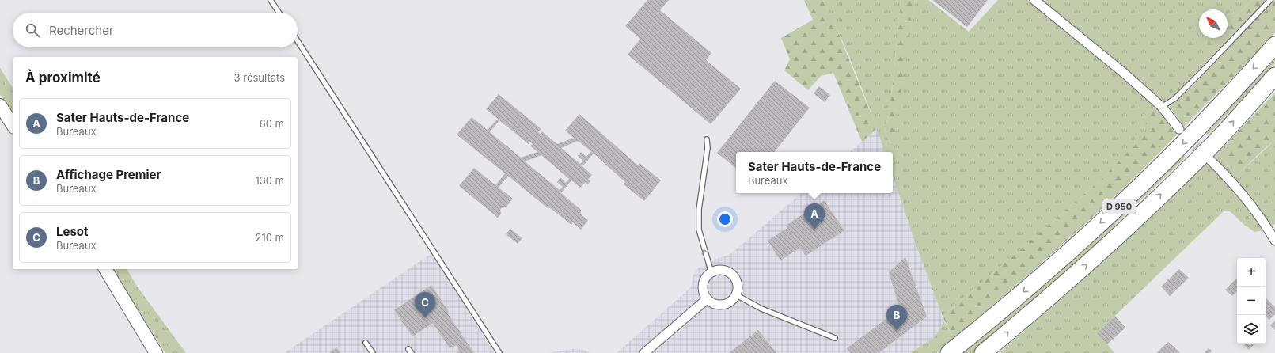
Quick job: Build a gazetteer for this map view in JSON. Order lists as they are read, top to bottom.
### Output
{
  "streets": {
    "highway": ["D 950"]
  },
  "north": "top left",
  "page": {
    "search": "Rechercher",
    "heading": ["À proximité", "3 résultats"],
    "list": [
      {
        "mark": "A",
        "name": "Sater Hauts-de-France",
        "note": "Bureaux",
        "value": "60 m"
      },
      {
        "mark": "B",
        "name": "Affichage Premier",
        "note": "Bureaux",
        "value": "130 m"
      },
      {
        "mark": "C",
        "name": "Lesot",
        "note": "Bureaux",
        "value": "210 m"
      }
    ],
    "popup": ["Sater Hauts-de-France", "Bureaux"],
    "pins": ["A", "C", "B"],
    "map_buttons": ["+", "−"]
  }
}
